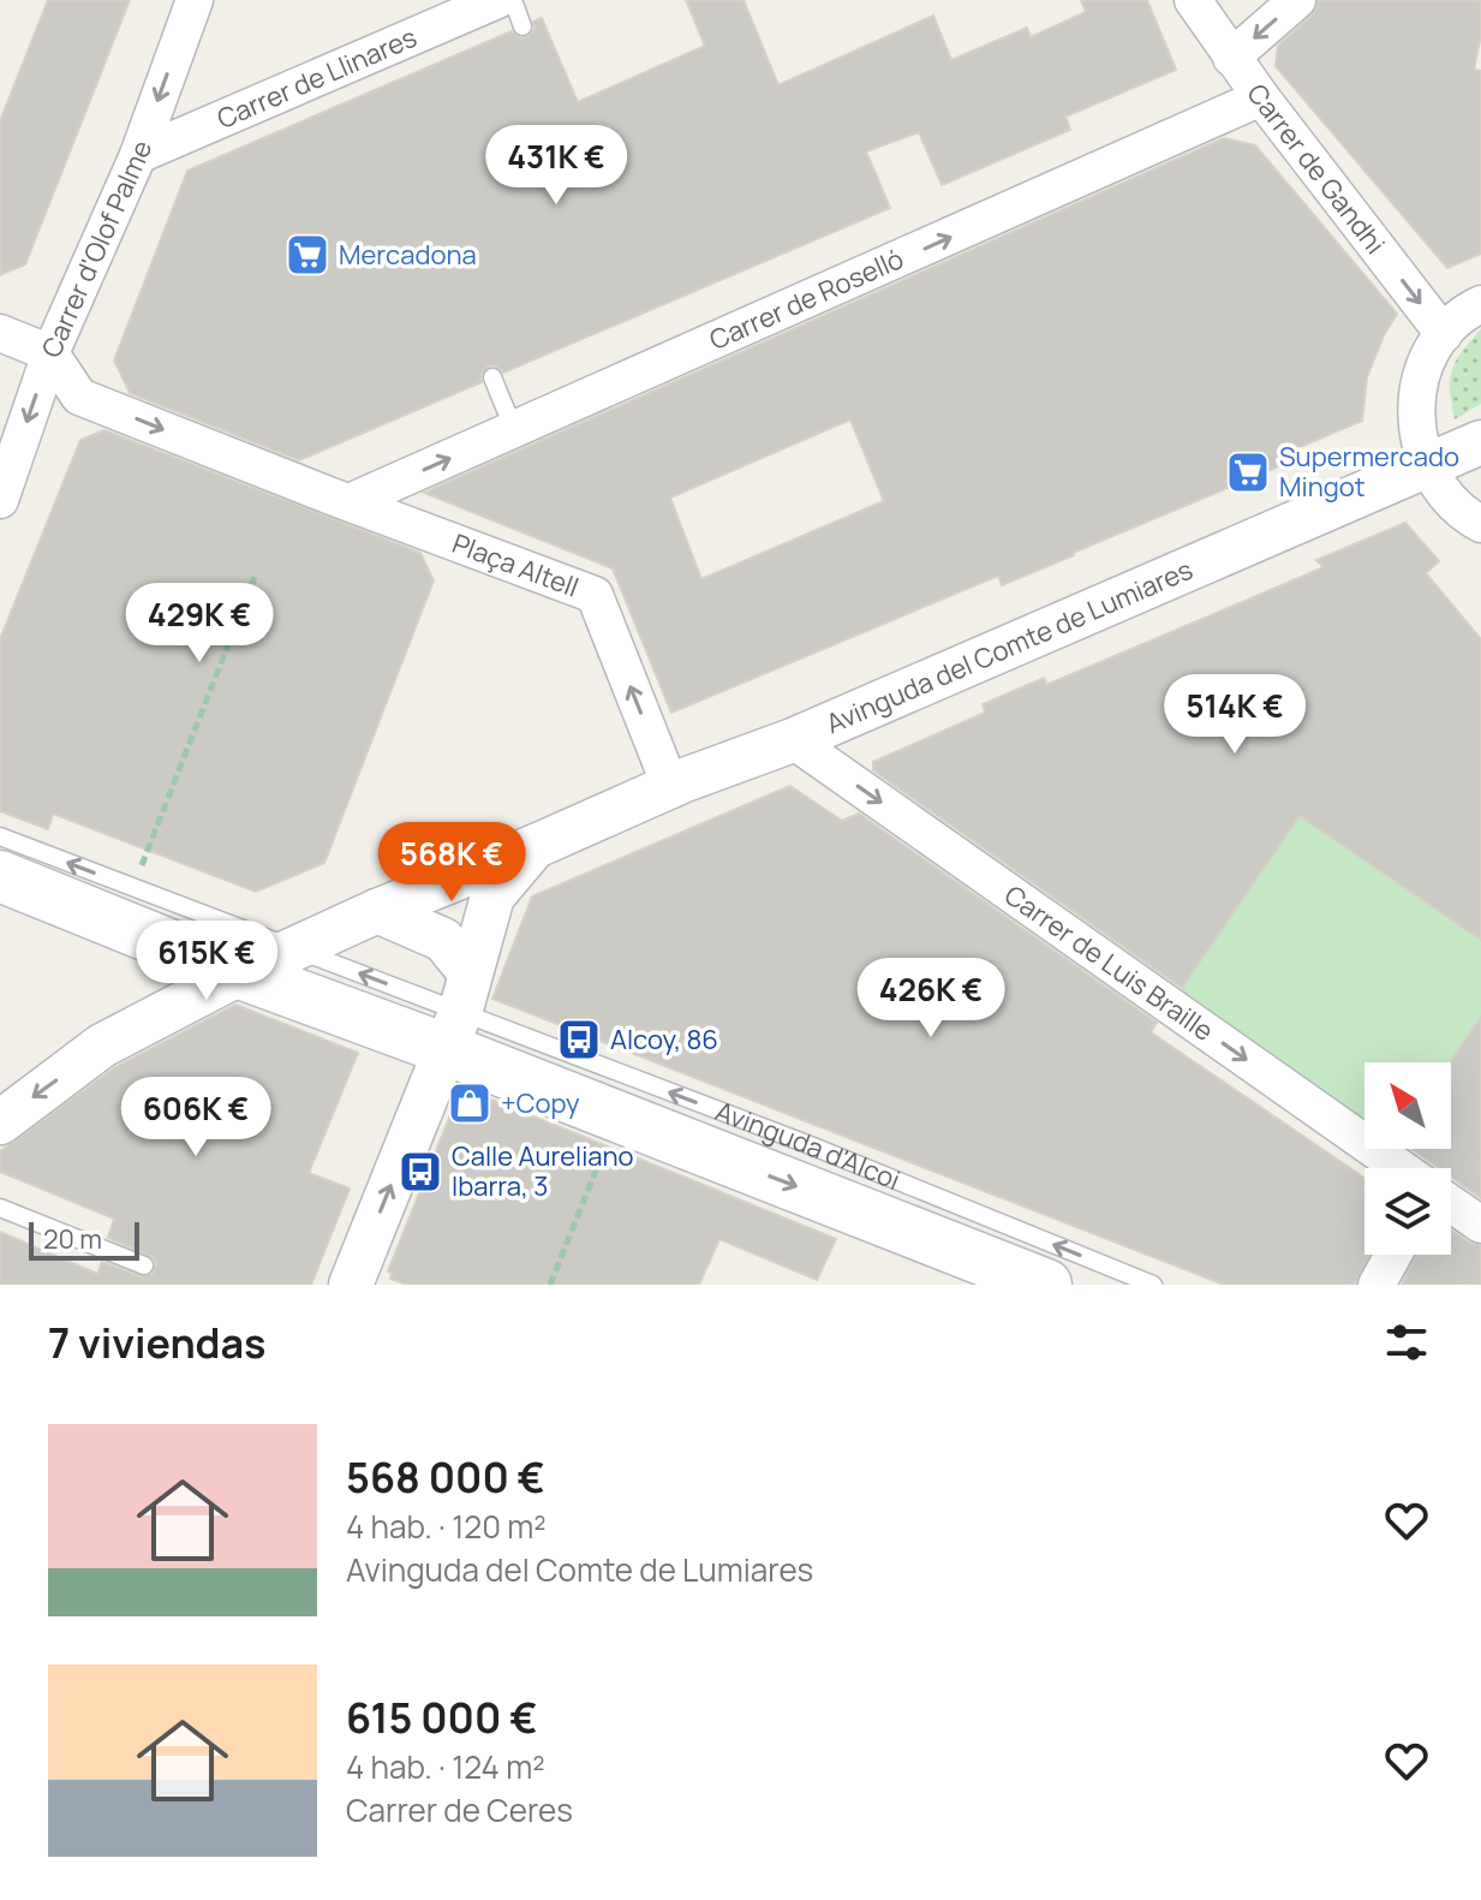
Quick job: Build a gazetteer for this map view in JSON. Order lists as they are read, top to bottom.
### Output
{
  "streets": {
    "main road": ["Avinguda d'Alcoi"],
    "street": [
      "Carrer de Llinares",
      "Carrer de Gandhi",
      "Carrer d'Olof Palme",
      "Carrer de Roselló",
      "Plaça Altell",
      "Avinguda del Comte de Lumiares",
      "Carrer de Luis Braille"
    ]
  },
  "crossings": [
    ["Carrer de Llinares", "Carrer d'Olof Palme"],
    ["Carrer de Gandhi", "Carrer de Roselló"],
    ["Carrer d'Olof Palme", "Plaça Altell"],
    ["Carrer de Roselló", "Plaça Altell"],
    ["Plaça Altell", "Avinguda del Comte de Lumiares"],
    ["Avinguda del Comte de Lumiares", "Carrer de Luis Braille"],
    ["Avinguda del Comte de Lumiares", "Avinguda d'Alcoi"]
  ],
  "one_way": [
    "Carrer de Gandhi",
    "Carrer d'Olof Palme",
    "Carrer de Roselló",
    "Carrer de Luis Braille"
  ],
  "places": {
    "supermarket": ["Mercadona", "Supermercado Mingot"],
    "bus stop": ["Alcoy, 86", "Calle Aureliano Ibarra, 3"],
    "shop": ["+Copy"]
  },
  "scale_bar": "20 m",
  "north": "top left",
  "page": {
    "price": [
      "431K €",
      "429K €",
      "514K €",
      "568K €",
      "615K €",
      "426K €",
      "606K €"
    ],
    "scale": "20 m",
    "heading": "7 viviendas",
    "list": [
      {
        "name": "568 000 €",
        "note": "4 hab. · 120 m² · Avinguda del Comte de Lumiares"
      },
      {
        "name": "615 000 €",
        "note": "4 hab. · 124 m² · Carrer de Ceres"
      }
    ]
  }
}
